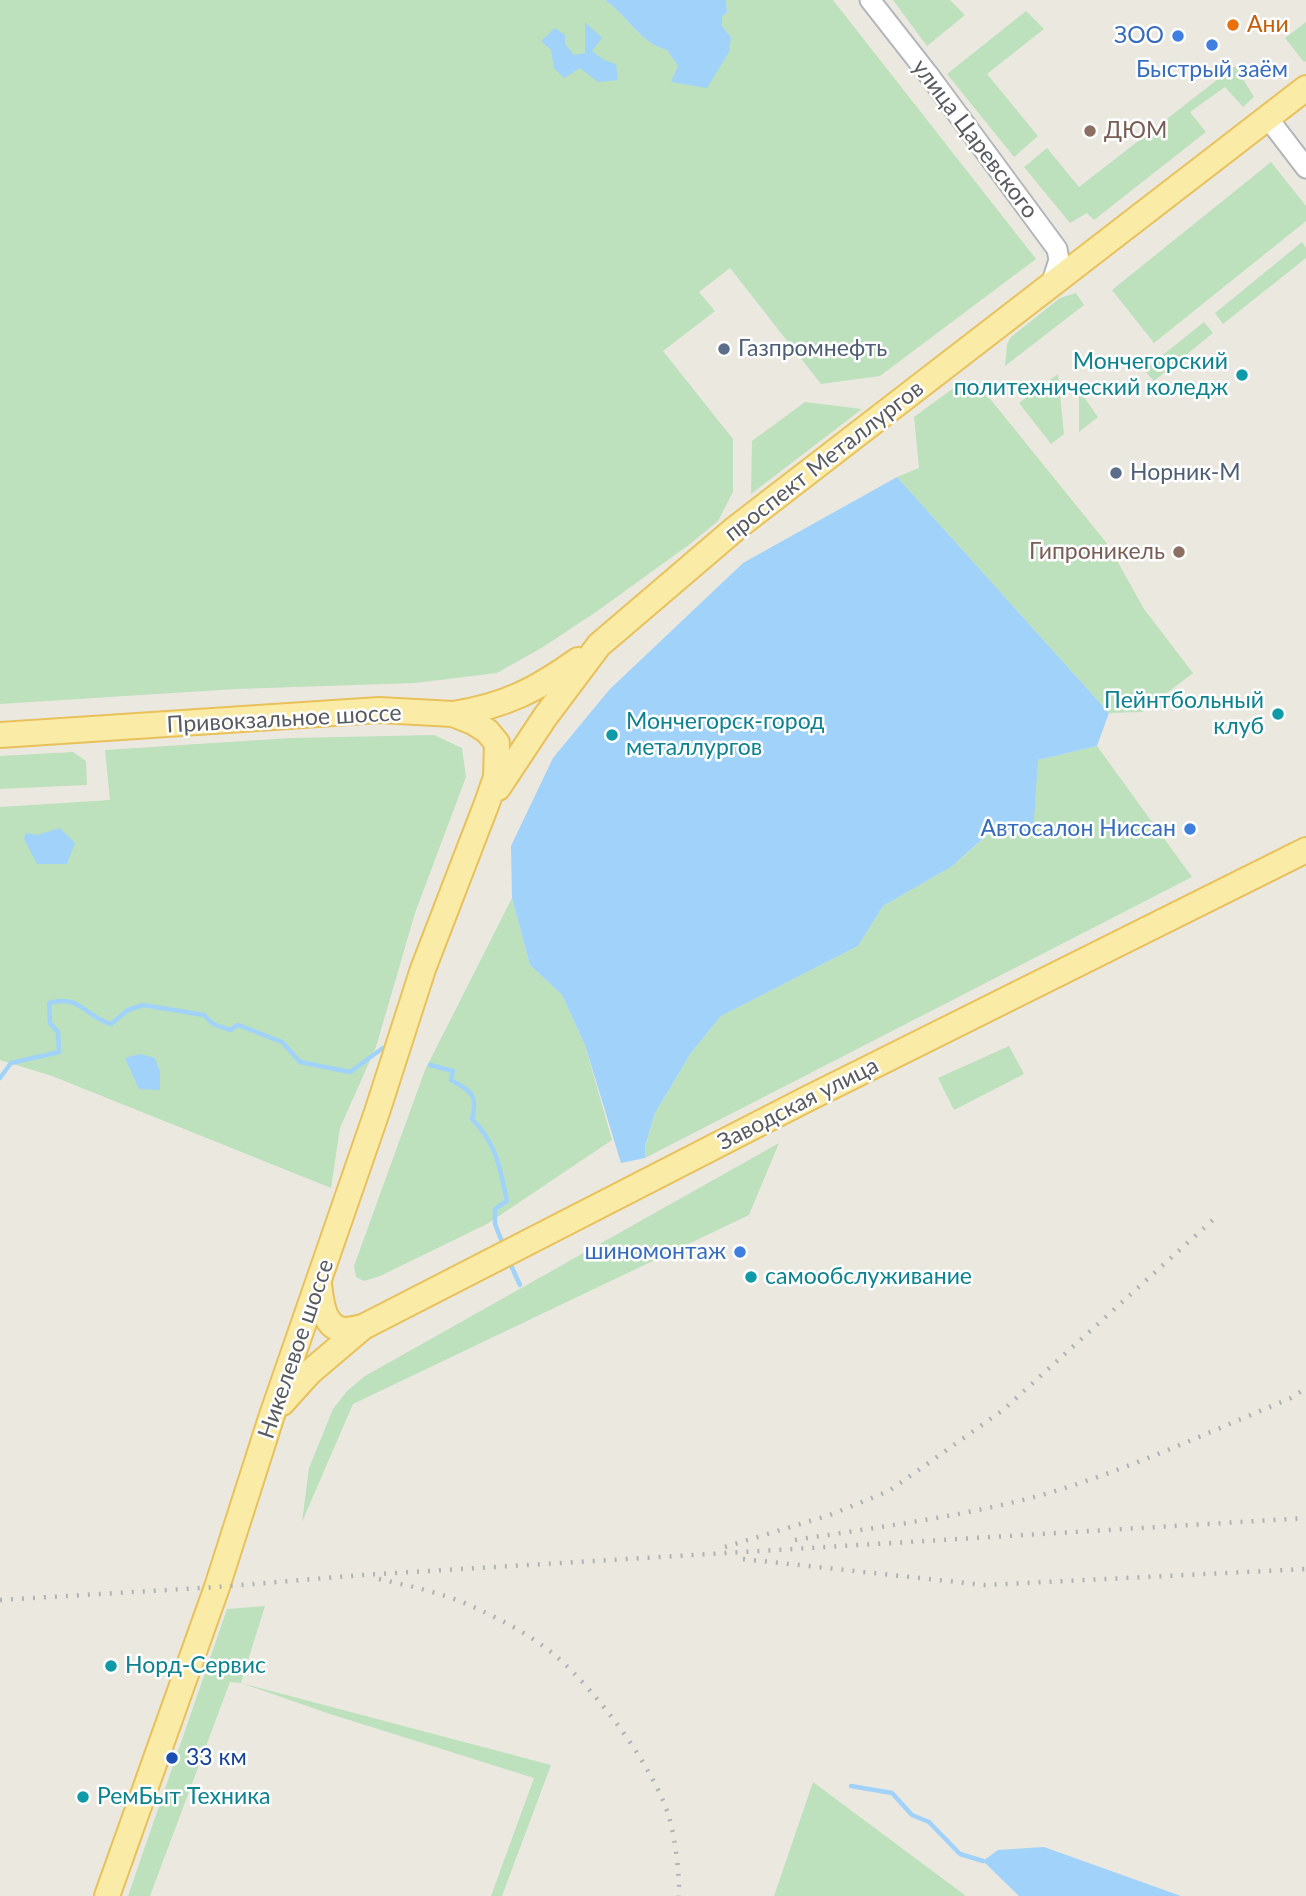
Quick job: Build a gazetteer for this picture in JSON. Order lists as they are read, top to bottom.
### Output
{
  "streets": {
    "main road": [
      "проспект Металлургов",
      "Привокзальное шоссе",
      "Заводская улица",
      "Никелевое шоссе"
    ],
    "street": ["улица Царевского"]
  },
  "crossings": [
    ["проспект Металлургов", "Привокзальное шоссе"],
    ["проспект Металлургов", "Никелевое шоссе"],
    ["Привокзальное шоссе", "Никелевое шоссе"],
    ["Заводская улица", "Никелевое шоссе"]
  ],
  "places": [
    "Ани",
    "ЗОО",
    "Быстрый заём",
    "ДЮМ",
    "Газпромнефть",
    "Мончегорский политехнический коледж",
    "Норник-М",
    "Гипроникель",
    "Пейнтбольный клуб",
    "Мончегорск-город металлургов",
    "Автосалон Ниссан",
    "шиномонтаж",
    "самообслуживание",
    "Норд-Сервис",
    "33 км",
    "РемБыт Техника"
  ]
}
